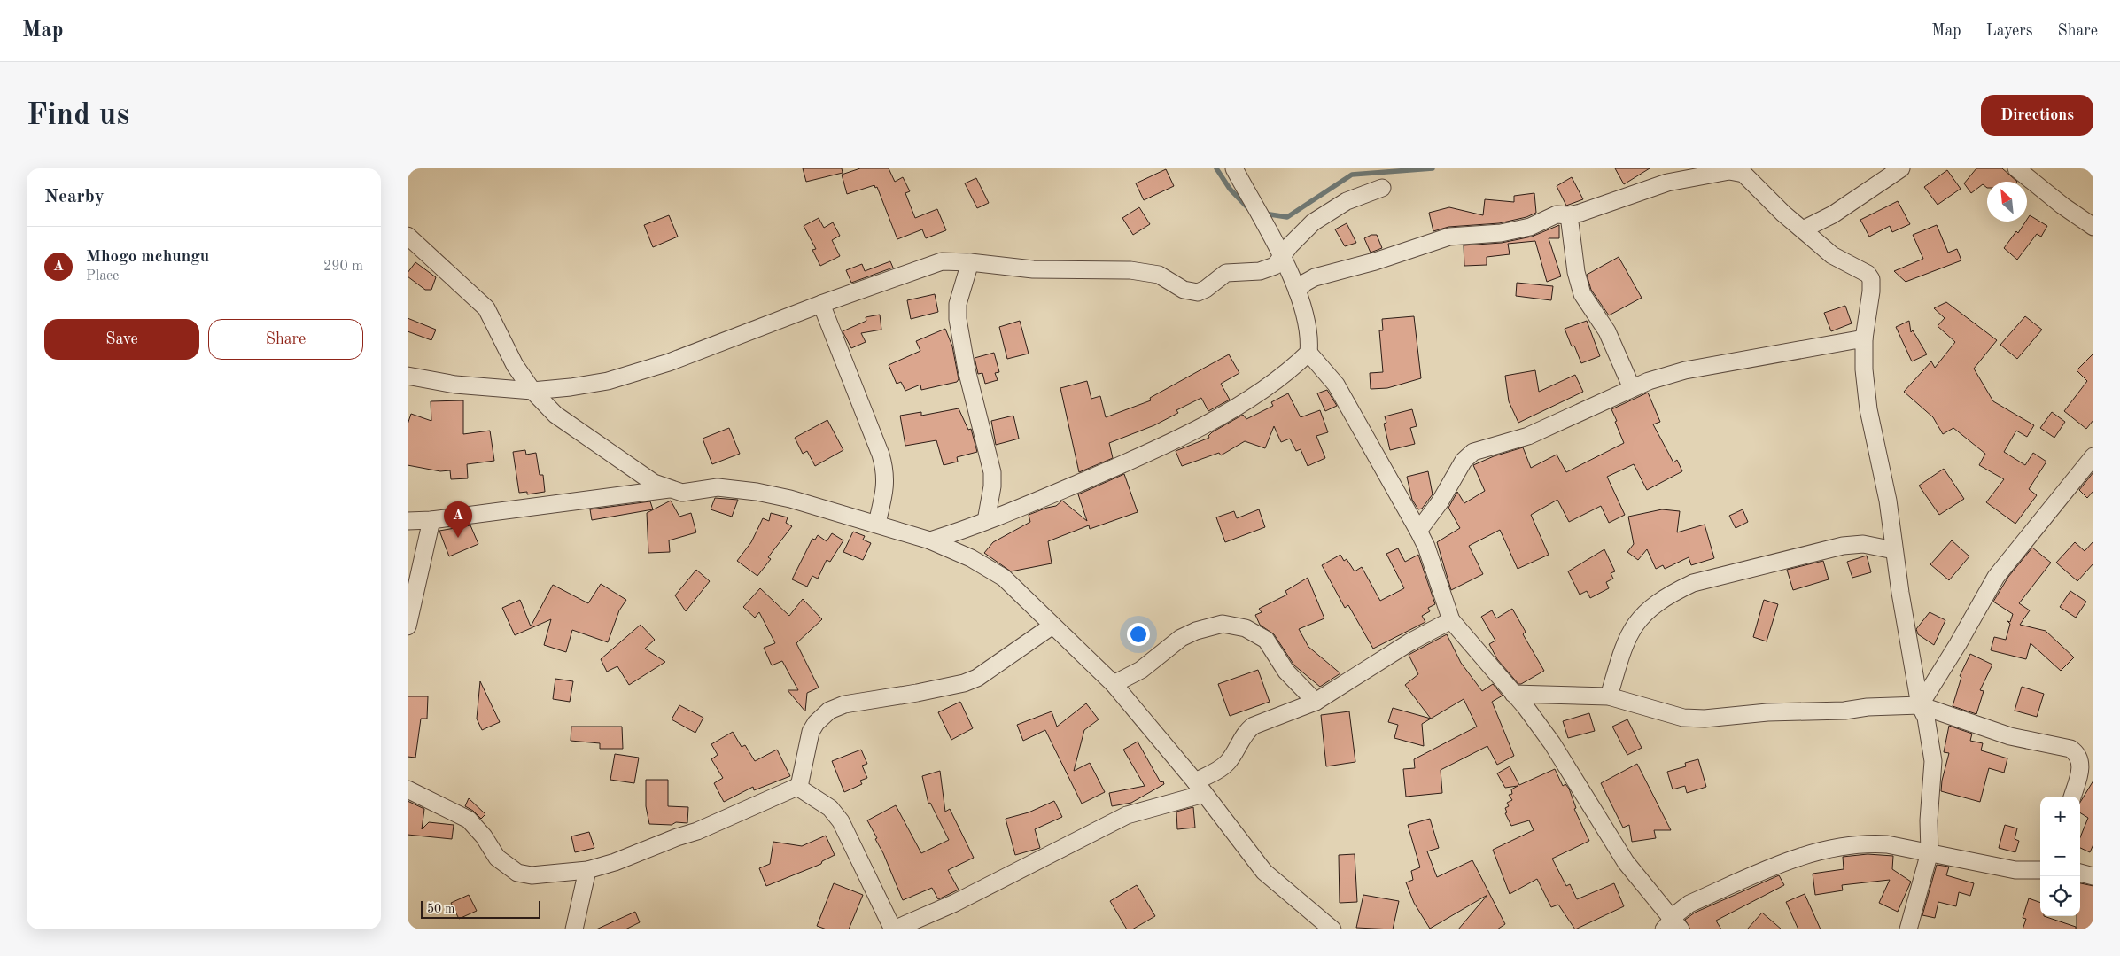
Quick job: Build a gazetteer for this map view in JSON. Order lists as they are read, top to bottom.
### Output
{
  "scale_bar": "50 m",
  "north": "top left",
  "page": {
    "header": "Map",
    "nav": ["Map", "Layers", "Share"],
    "buttons": [
      "Directions",
      ["Save", "Share"]
    ],
    "title": "Find us",
    "heading": "Nearby",
    "list": [
      {
        "mark": "A",
        "name": "Mhogo mchungu",
        "note": "Place",
        "value": "290 m"
      }
    ],
    "pins": "A",
    "map_buttons": ["+", "−"],
    "scale": "50 m"
  }
}
